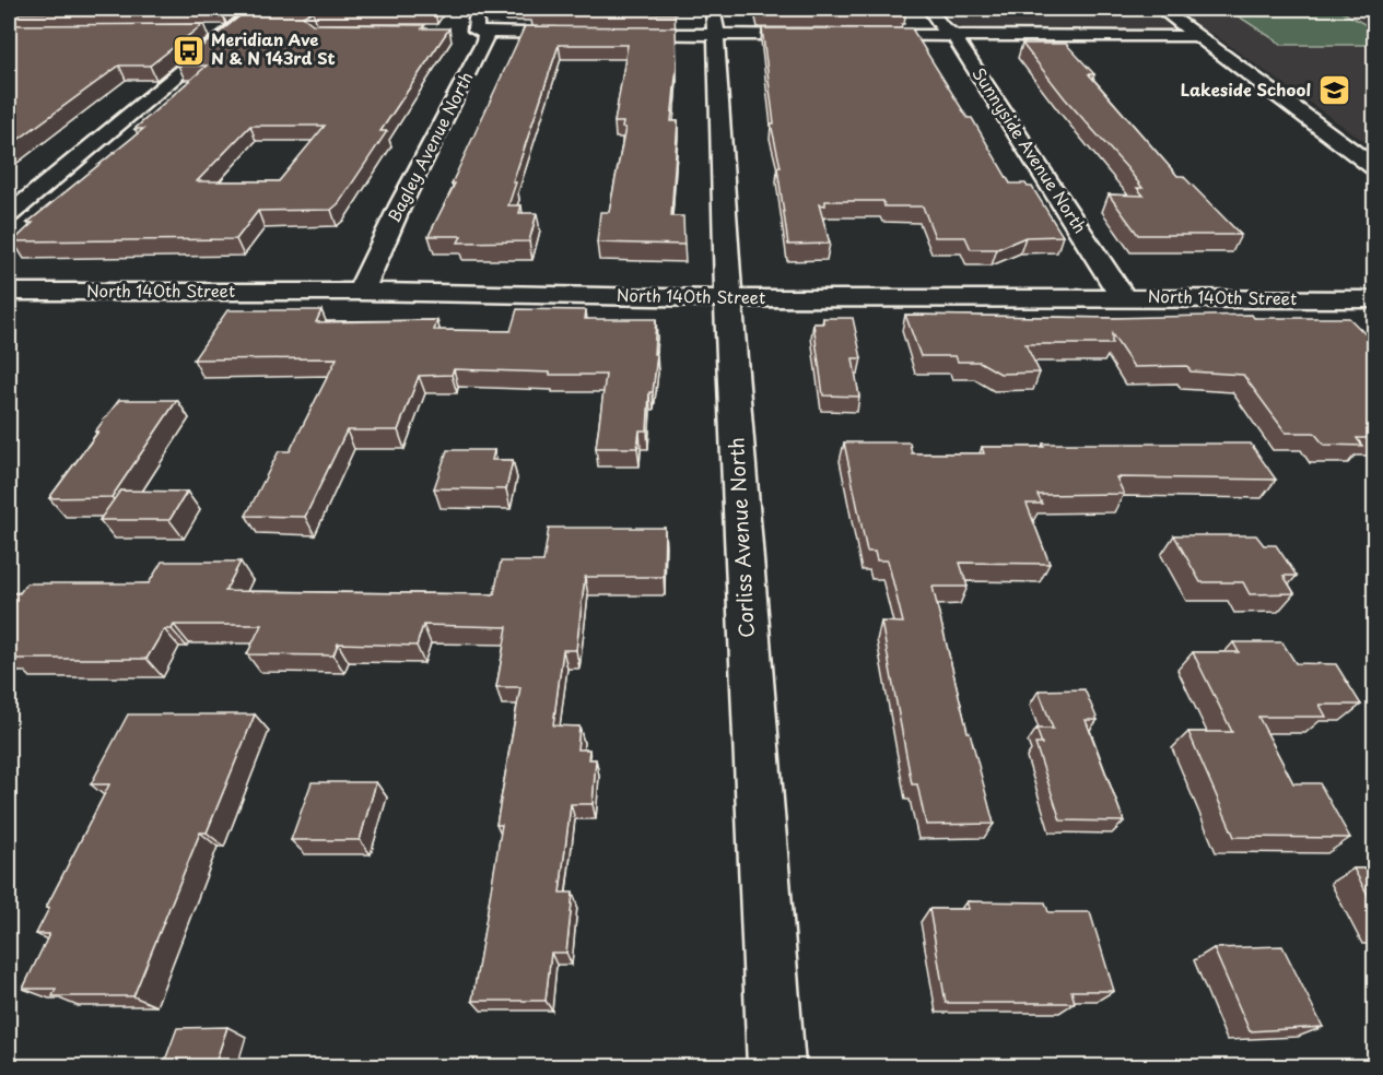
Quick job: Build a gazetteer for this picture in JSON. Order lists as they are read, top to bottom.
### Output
{
  "streets": {
    "street": [
      "Bagley Avenue North",
      "Sunnyside Avenue North",
      "North 140th Street",
      "Corliss Avenue North"
    ]
  },
  "crossings": [
    ["Bagley Avenue North", "North 140th Street"],
    ["Sunnyside Avenue North", "North 140th Street"],
    ["North 140th Street", "Corliss Avenue North"]
  ],
  "places": {
    "bus stop": ["Meridian Ave N & N 143rd St"],
    "school or university": ["Lakeside School"]
  }
}
